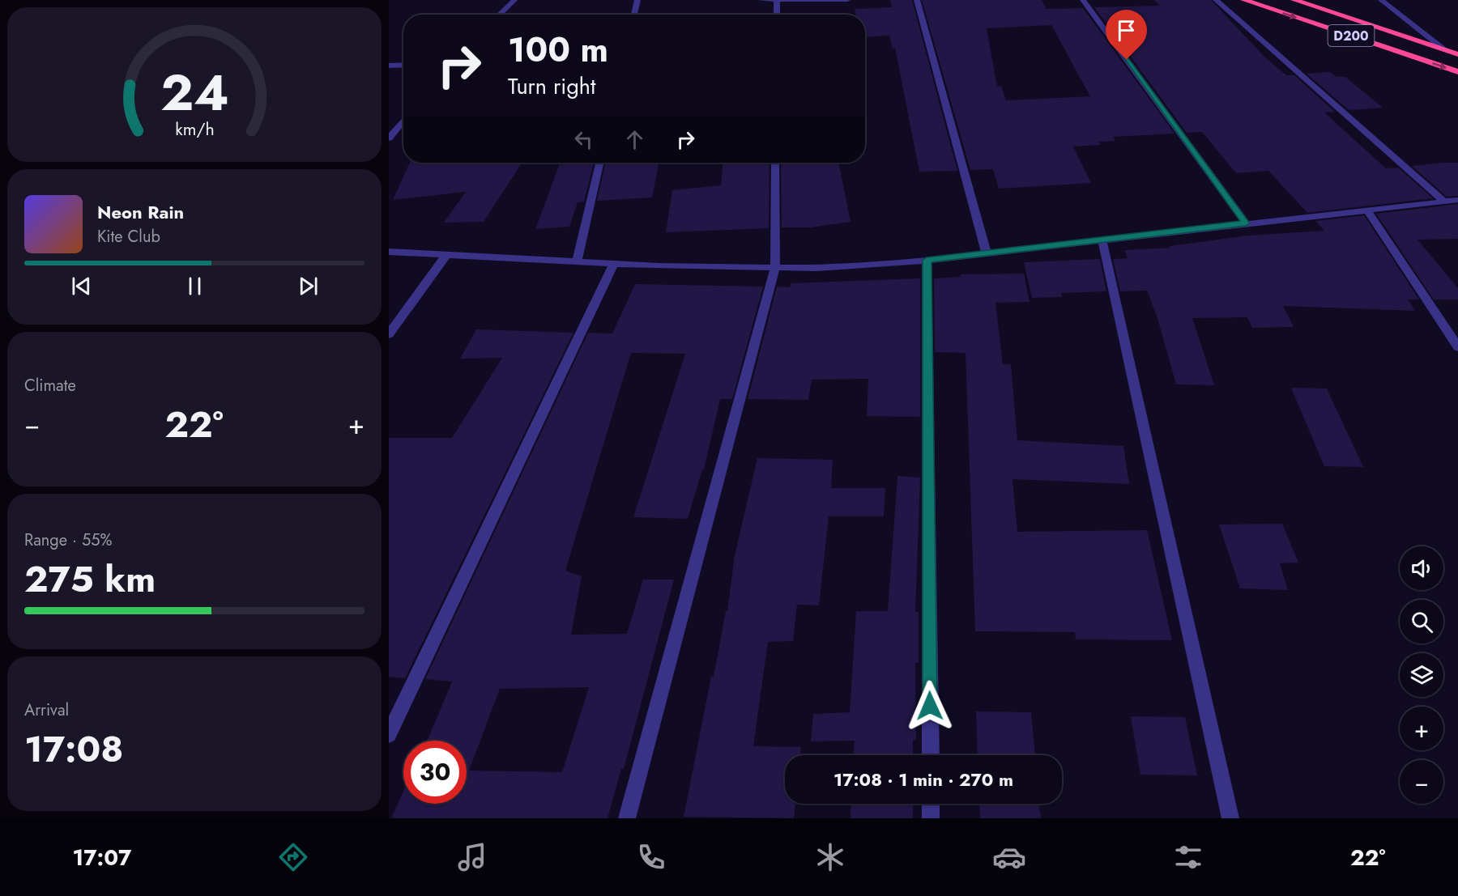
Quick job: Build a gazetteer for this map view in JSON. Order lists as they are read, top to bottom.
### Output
{
  "streets": {
    "highway": ["D200"]
  },
  "page": {
    "turn": ["100 m", "Turn right"],
    "song": ["Neon Rain", "Kite Club"],
    "tile": [
      "Climate",
      ["Range · 55%", "275 km"],
      ["Arrival", "17:08"]
    ],
    "heat": ["−", "22°", "+"],
    "map_buttons": ["+", "−"],
    "limit": "30",
    "trip": "17:08 · 1 min · 270 m",
    "tabs": ["17:07", "22°"],
    "gauge": ["24", "km/h"]
  }
}
